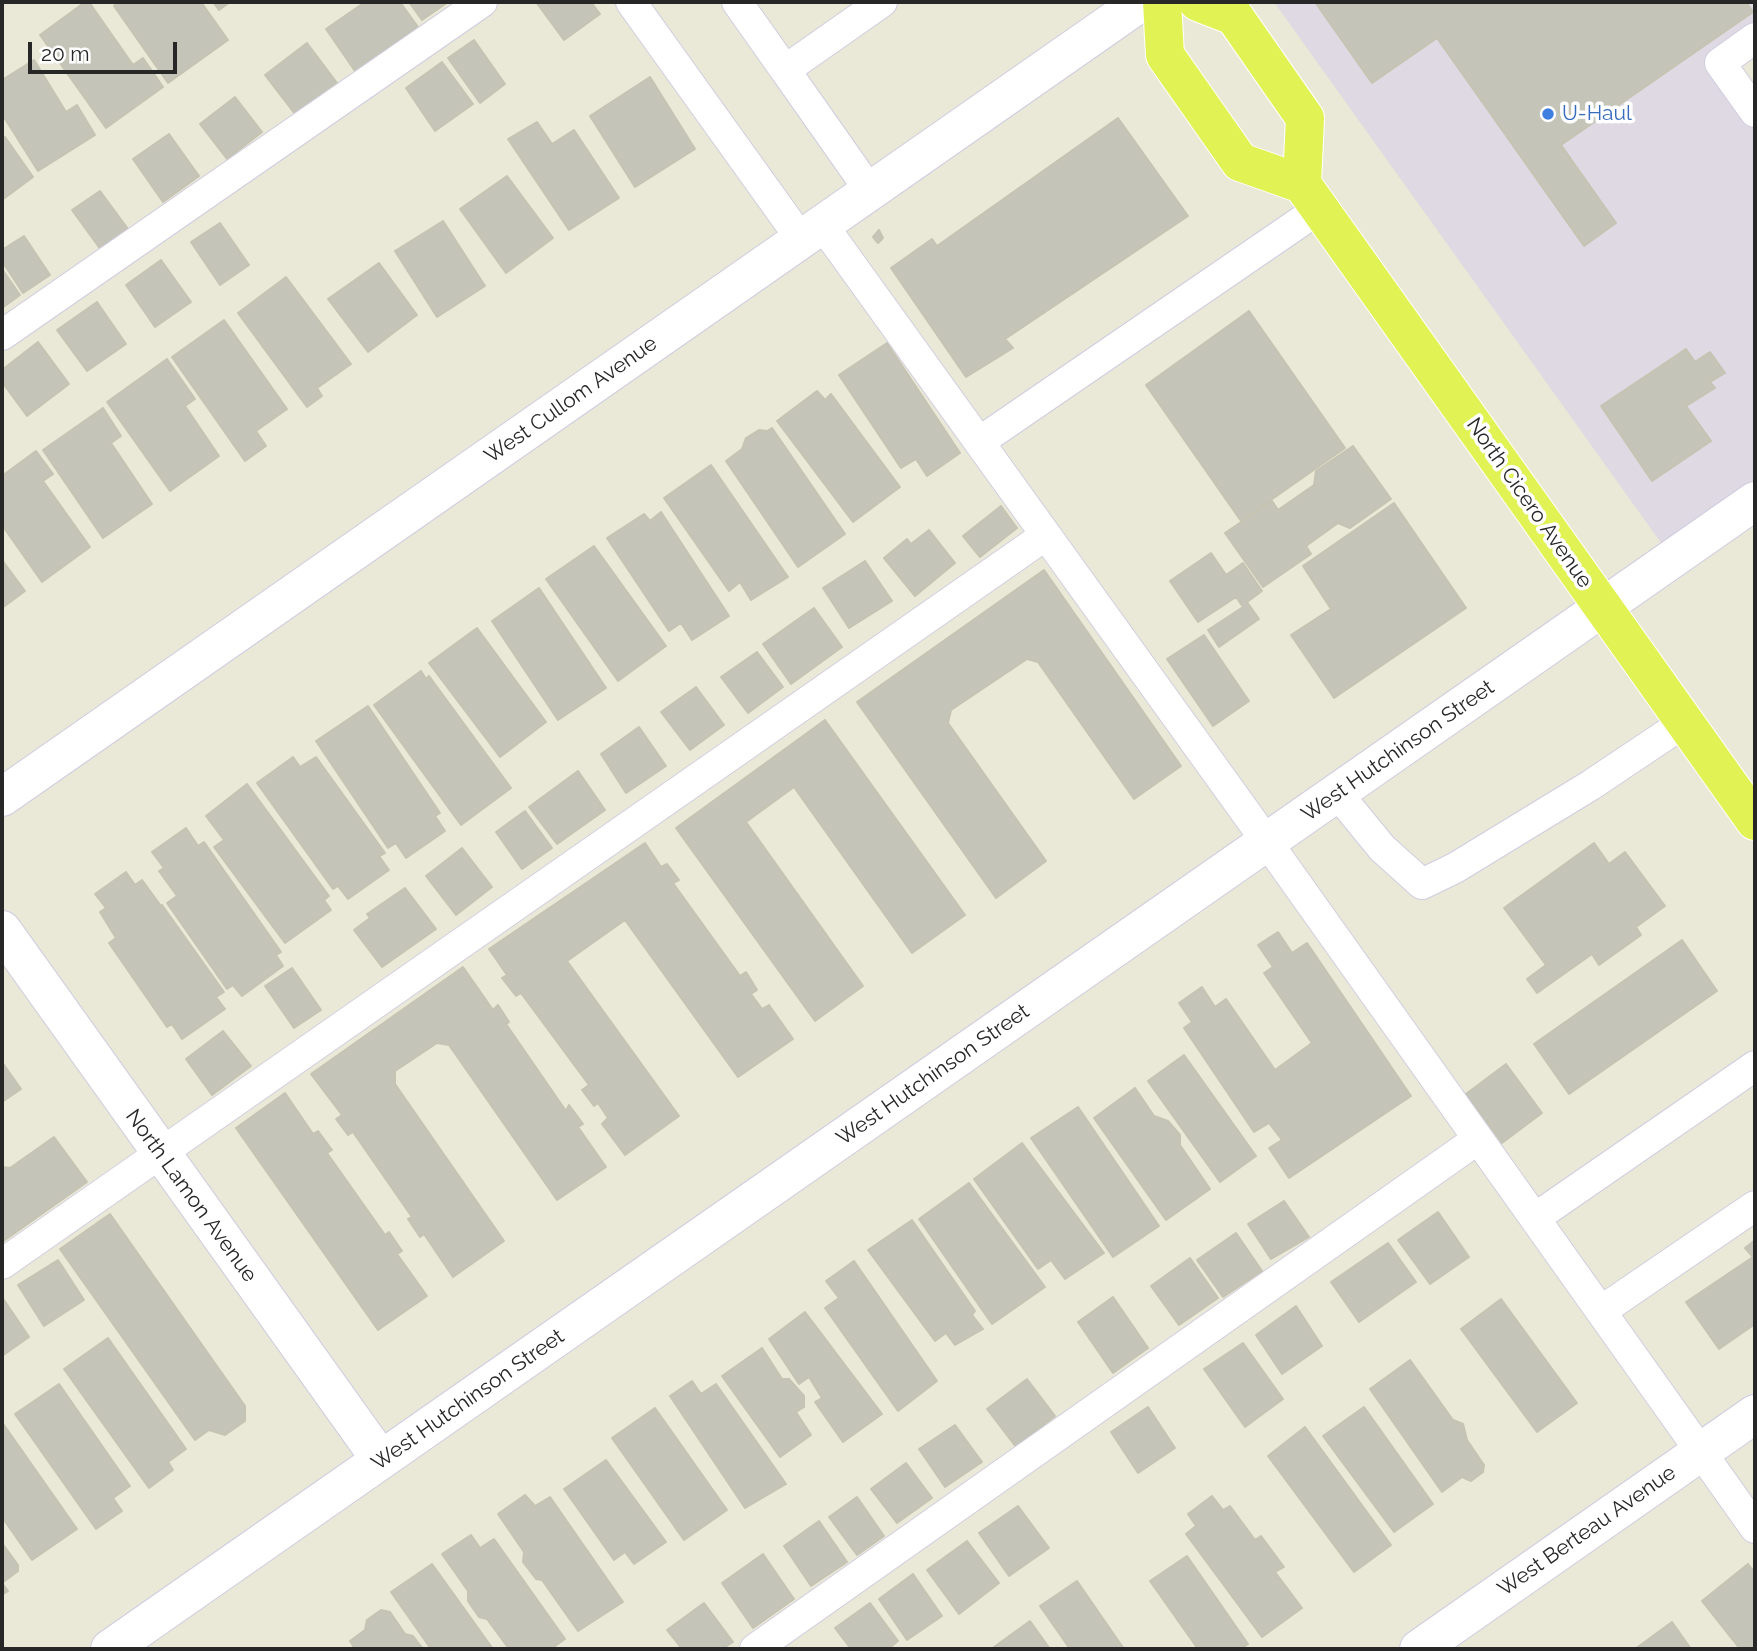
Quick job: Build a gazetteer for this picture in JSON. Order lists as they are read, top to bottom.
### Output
{
  "streets": {
    "main road": ["North Cicero Avenue"],
    "street": [
      "West Cullom Avenue",
      "West Hutchinson Street",
      "North Lamon Avenue",
      "West Berteau Avenue"
    ]
  },
  "crossings": [
    ["North Cicero Avenue", "West Hutchinson Street"],
    ["West Hutchinson Street", "North Lamon Avenue"]
  ],
  "places": ["U-Haul"],
  "scale_bar": "20 m"
}
